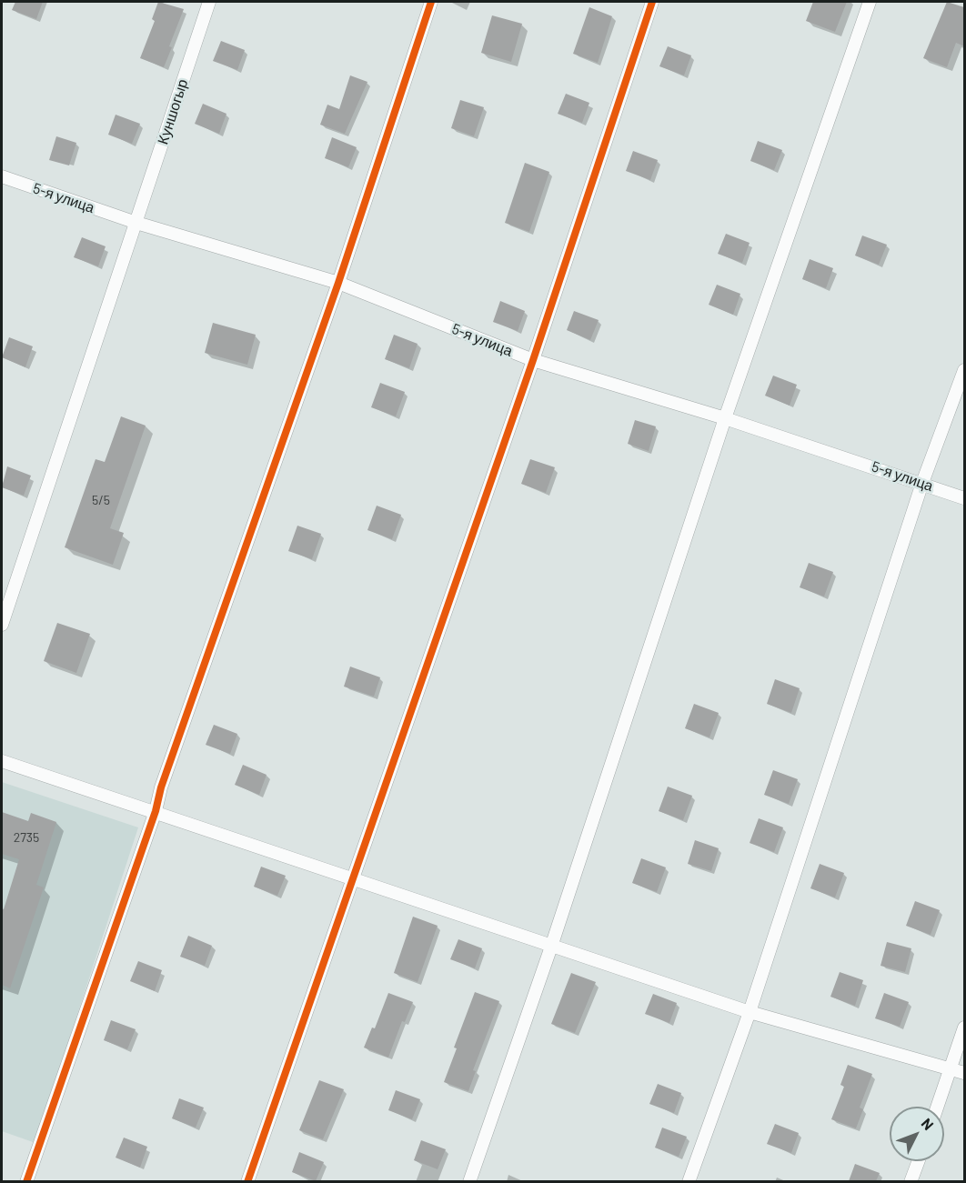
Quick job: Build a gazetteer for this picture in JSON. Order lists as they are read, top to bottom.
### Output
{
  "streets": {
    "street": ["Куншогыр", "5-я улица"]
  },
  "crossings": [
    ["Куншогыр", "5-я улица"]
  ],
  "house_numbers": ["5/5", "2735"],
  "north": "top right"
}
